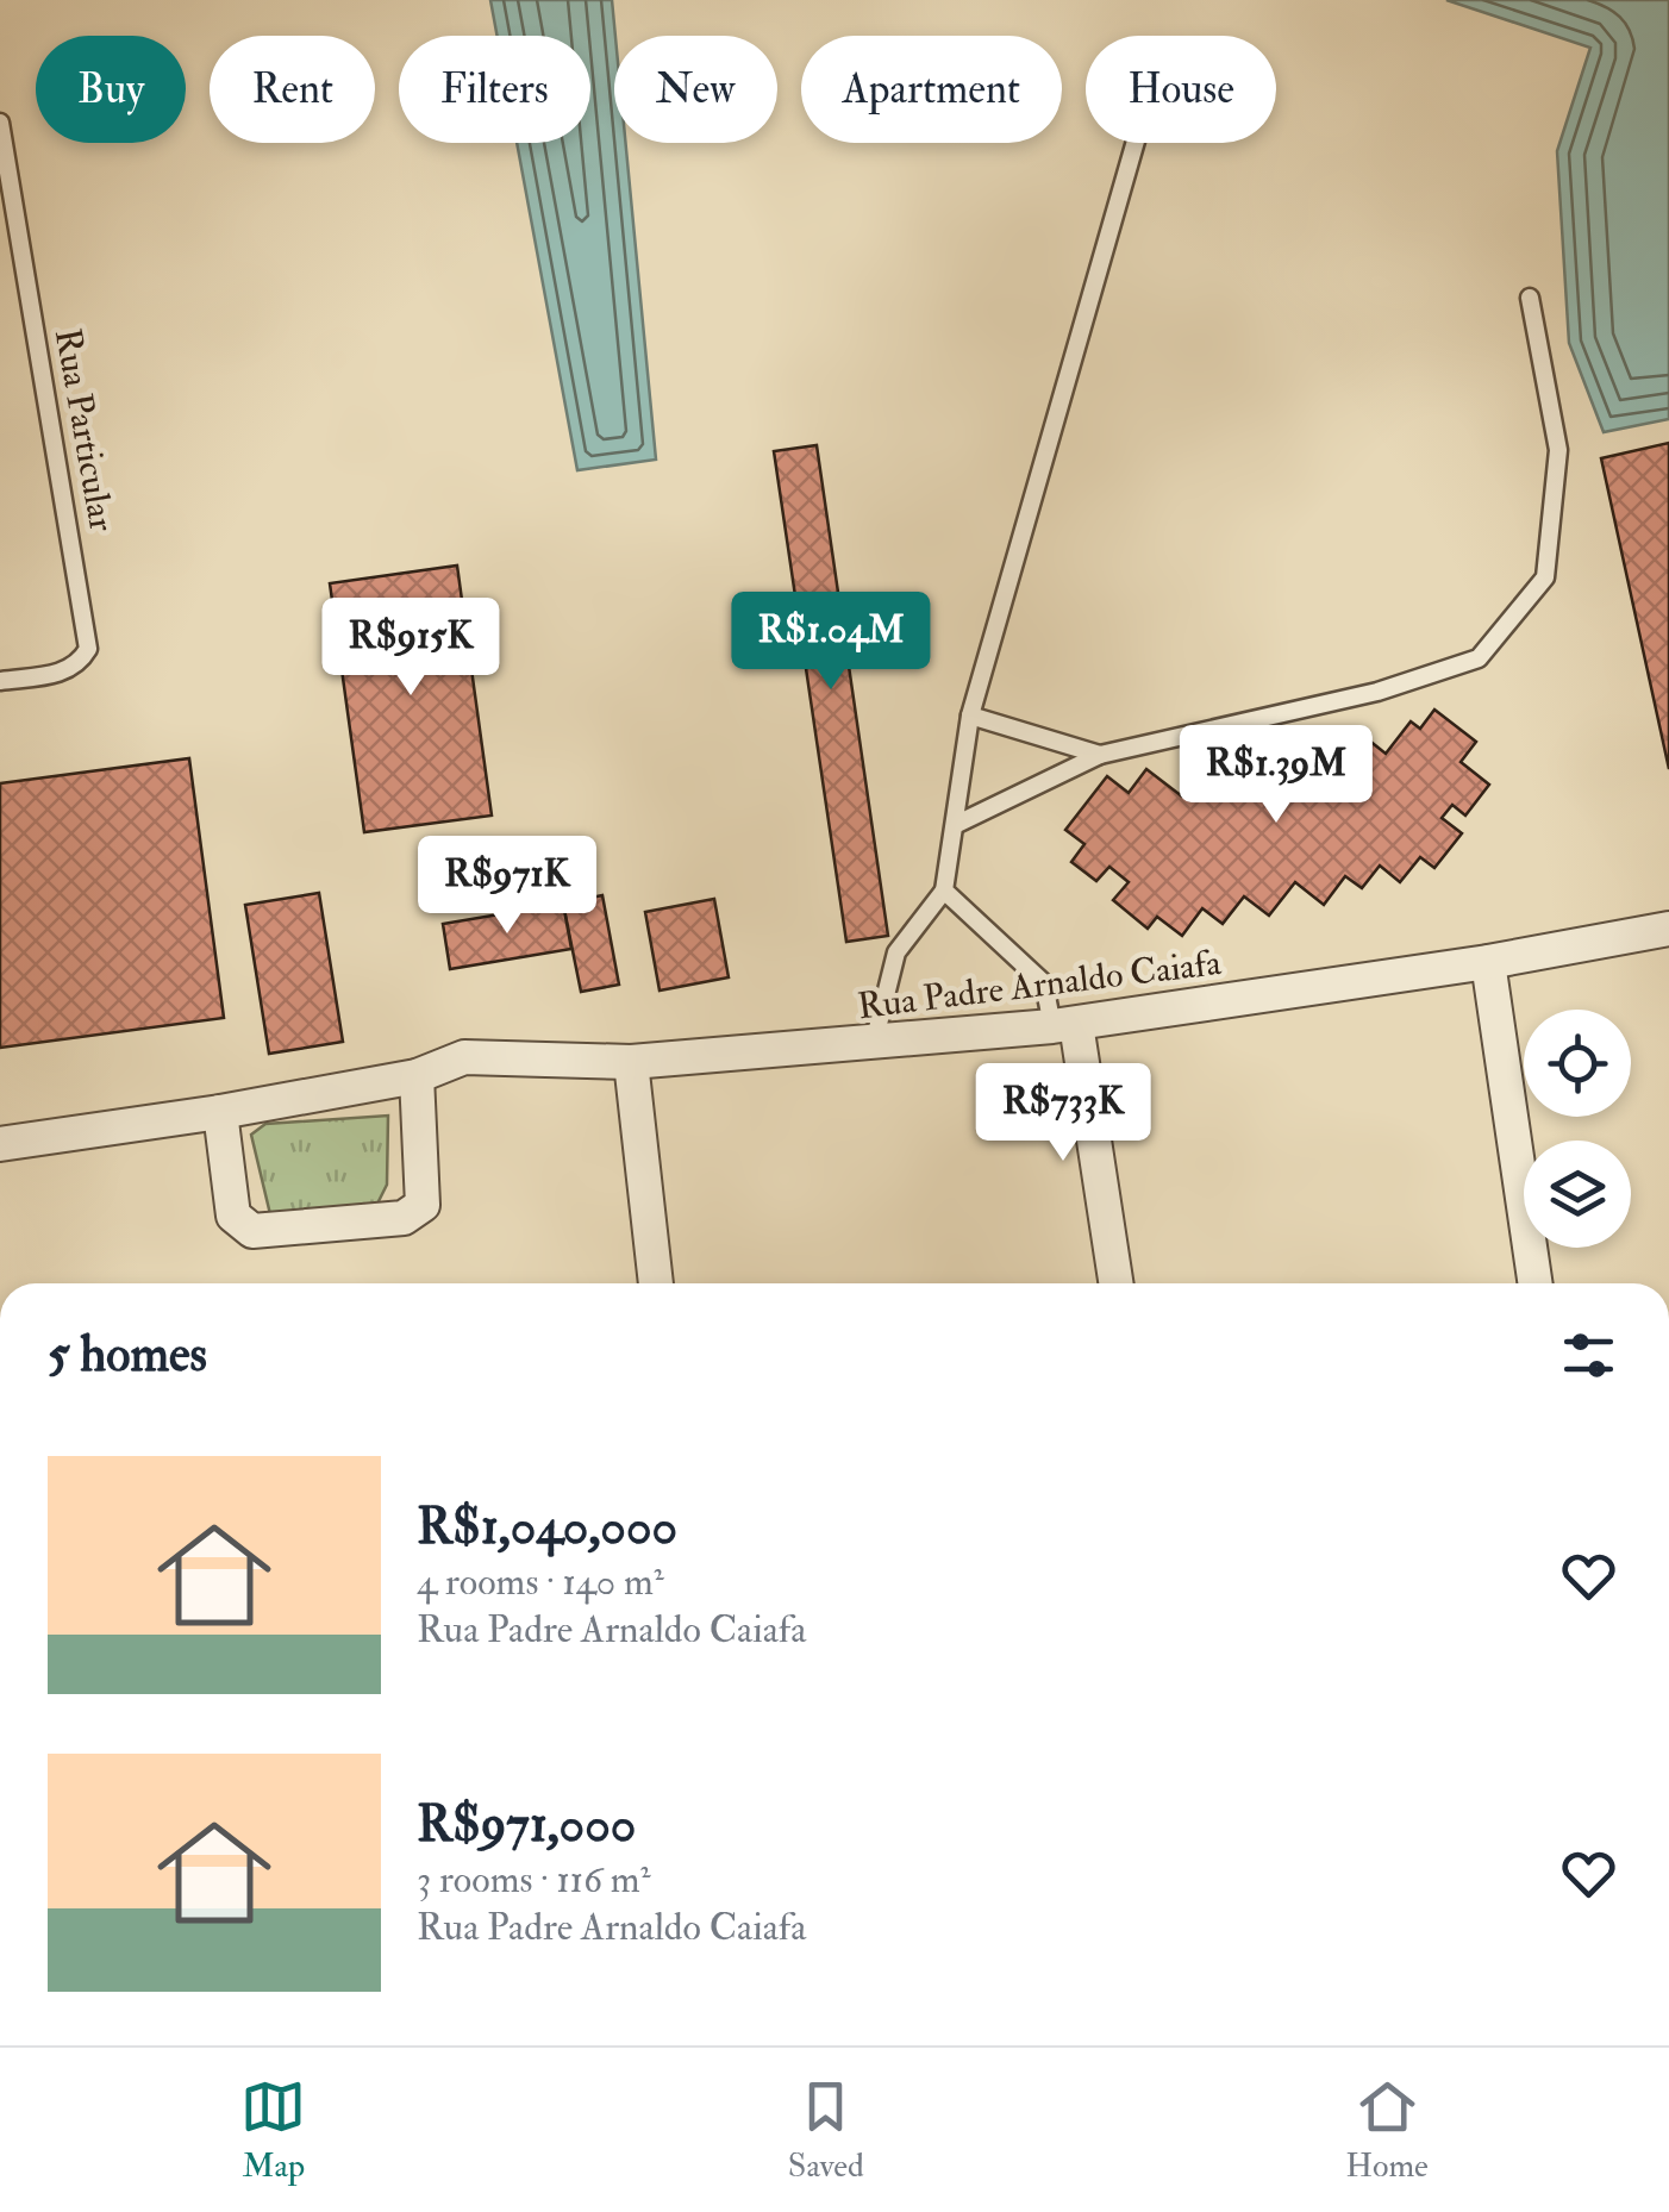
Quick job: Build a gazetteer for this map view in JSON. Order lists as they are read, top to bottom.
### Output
{
  "streets": {
    "street": ["Rua Padre Arnaldo Caiafa"],
    "lane": ["Rua Particular"]
  },
  "page": {
    "chip": [
      "Buy",
      "Rent",
      "Filters",
      "New",
      "Apartment",
      "House"
    ],
    "price": [
      "R$1.04M",
      "R$915K",
      "R$1.39M",
      "R$971K",
      "R$733K"
    ],
    "heading": "5 homes",
    "list": [
      {
        "name": "R$1,040,000",
        "note": "4 rooms · 140 m² · Rua Padre Arnaldo Caiafa"
      },
      {
        "name": "R$971,000",
        "note": "3 rooms · 116 m² · Rua Padre Arnaldo Caiafa"
      }
    ],
    "tabs": ["Map", "Saved", "Home"]
  }
}
